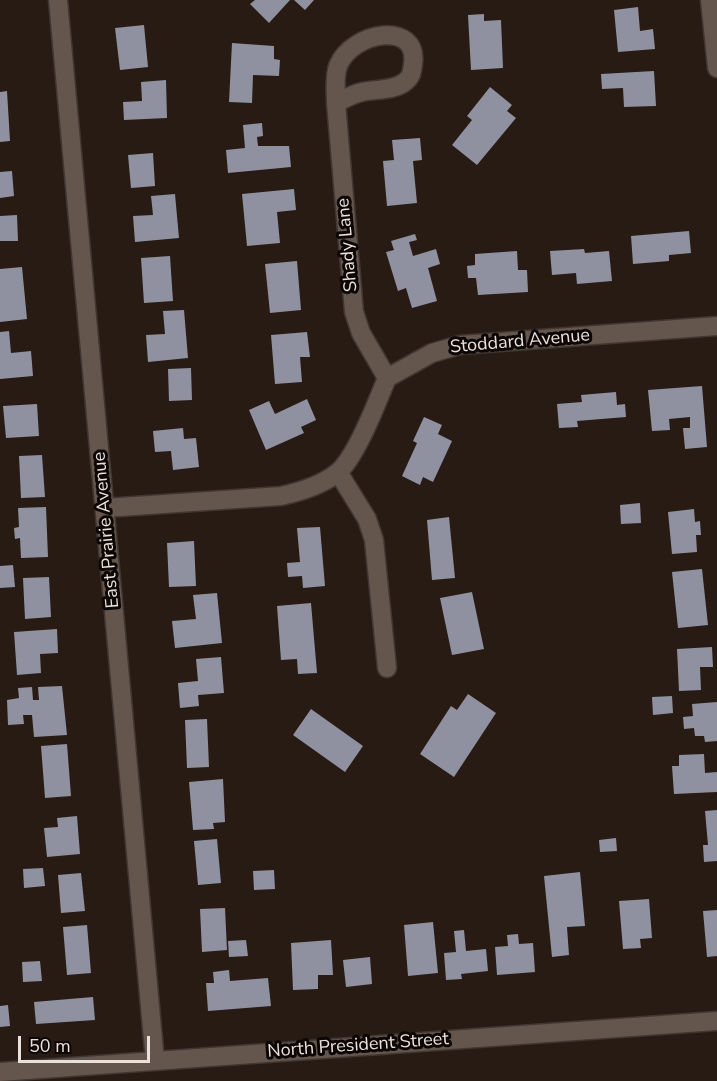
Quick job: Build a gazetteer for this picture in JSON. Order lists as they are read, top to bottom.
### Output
{
  "streets": {
    "street": [
      "Shady Lane",
      "Stoddard Avenue",
      "East Prairie Avenue",
      "North President Street"
    ]
  },
  "crossings": [
    ["Shady Lane", "Stoddard Avenue"],
    ["East Prairie Avenue", "North President Street"]
  ],
  "scale_bar": "50 m"
}
